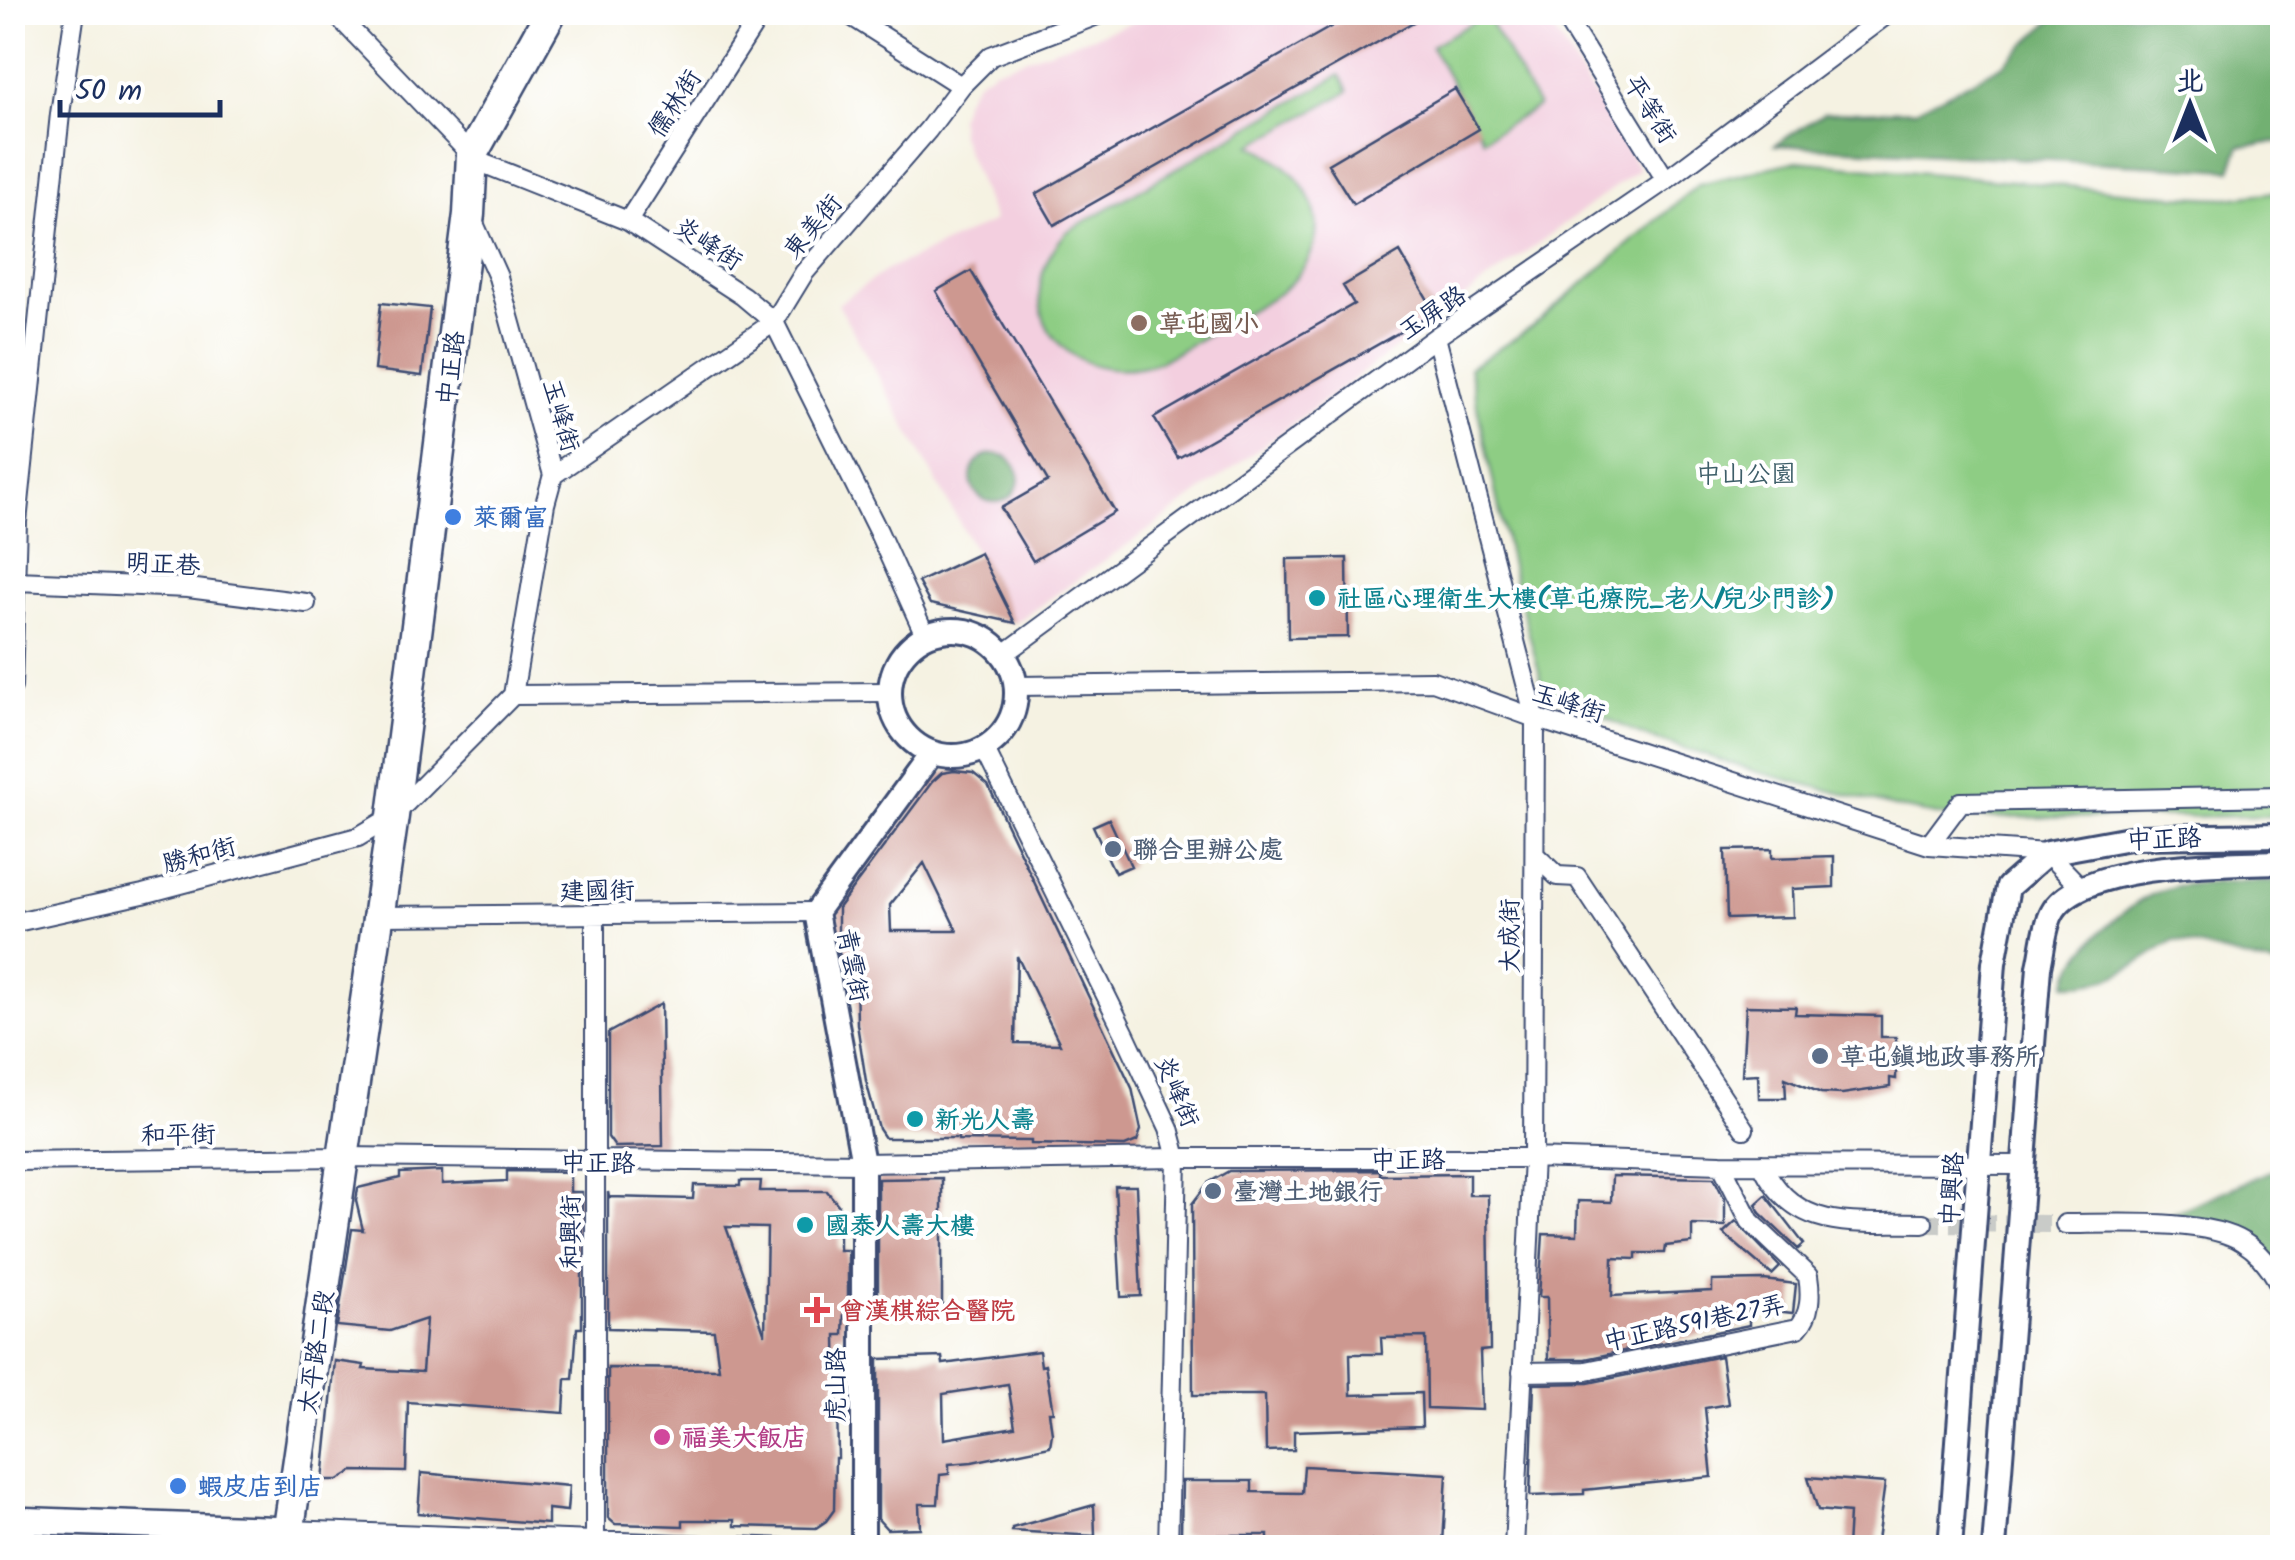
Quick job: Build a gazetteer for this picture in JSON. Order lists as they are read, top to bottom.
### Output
{
  "streets": {
    "main road": ["中正路", "太平路二段"],
    "street": [
      "儒林街",
      "平等街",
      "東美街",
      "炎峰街",
      "玉屏路",
      "玉峰街",
      "明正巷",
      "勝和街",
      "建國街",
      "大成街",
      "青雲街",
      "和平街",
      "中興路",
      "和興街",
      "中正路591巷27弄",
      "虎山路"
    ]
  },
  "crossings": [
    ["儒林街", "炎峰街"],
    ["平等街", "玉屏路"],
    ["東美街", "炎峰街"],
    ["東美街", "玉峰街"],
    ["炎峰街", "玉屏路"],
    ["炎峰街", "中正路"],
    ["炎峰街", "玉峰街"],
    ["炎峰街", "青雲街"],
    ["玉屏路", "玉峰街"],
    ["玉屏路", "大成街"],
    ["玉屏路", "青雲街"],
    ["中正路", "玉峰街"],
    ["中正路", "勝和街"],
    ["中正路", "建國街"],
    ["中正路", "大成街"],
    ["中正路", "青雲街"],
    ["中正路", "和平街"],
    ["中正路", "中興路"],
    ["中正路", "和興街"],
    ["中正路", "中正路591巷27弄"],
    ["中正路", "太平路二段"],
    ["中正路", "虎山路"],
    ["玉峰街", "大成街"],
    ["玉峰街", "青雲街"],
    ["玉峰街", "中興路"],
    ["建國街", "青雲街"],
    ["建國街", "和興街"],
    ["大成街", "中正路591巷27弄"],
    ["青雲街", "虎山路"],
    ["和平街", "太平路二段"]
  ],
  "parks": ["中山公園"],
  "places": {
    "other": [
      "草屯國小",
      "萊爾富",
      "社區心理衛生大樓(草屯療院_老人/兒少門診)",
      "聯合里辦公處",
      "草屯鎮地政事務所",
      "新光人壽",
      "臺灣土地銀行",
      "國泰人壽大樓",
      "福美大飯店",
      "蝦皮店到店"
    ],
    "health": ["曾漢棋綜合醫院"]
  },
  "scale_bar": "50 m",
  "north": "top"
}
